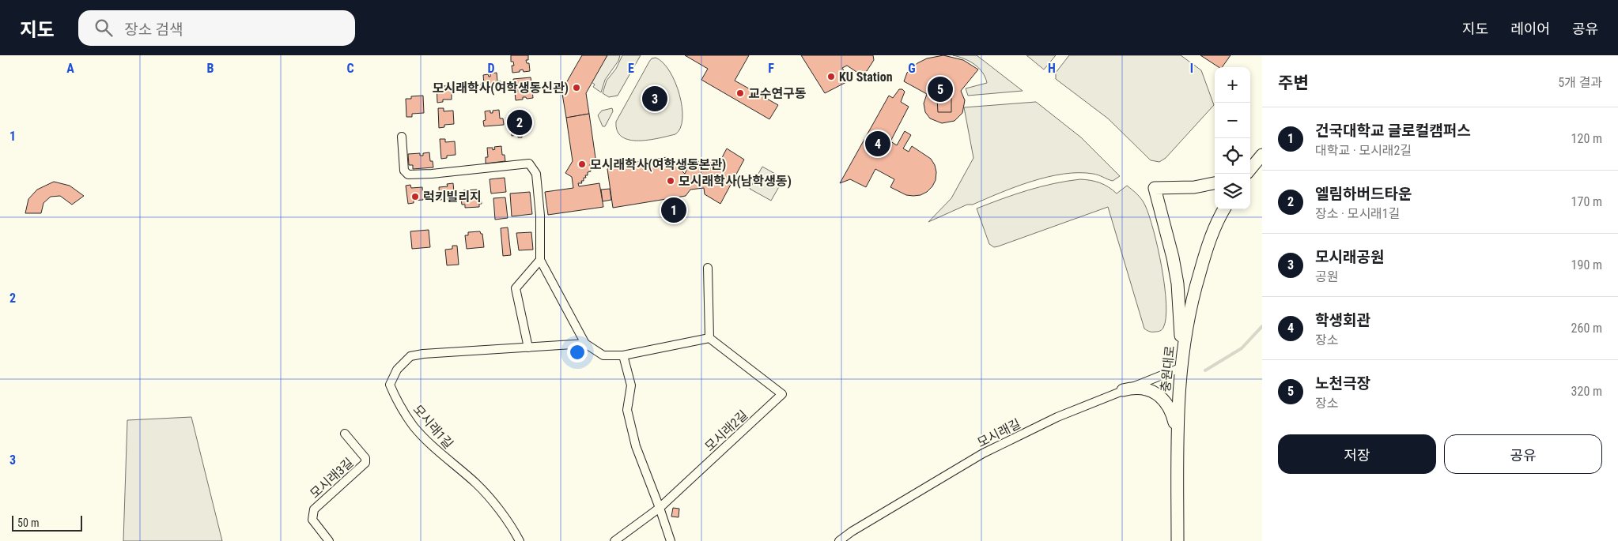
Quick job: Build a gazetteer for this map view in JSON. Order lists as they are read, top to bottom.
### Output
{
  "streets": {
    "street": [
      "충원대로",
      "모시래1길",
      "모시래2길",
      "모시래길",
      "모시래3길"
    ]
  },
  "crossings": [
    ["충원대로", "모시래길"]
  ],
  "places": [
    "KU Station",
    "모시래학사(여학생동신관)",
    "교수연구동",
    "모시래학사(여학생동본관)",
    "모시래학사(남학생동)",
    "럭키빌리지"
  ],
  "scale_bar": "50 m",
  "page": {
    "header": "지도",
    "search": "장소 검색",
    "nav": ["지도", "레이어", "공유"],
    "heading": ["주변", "5개 결과"],
    "map_buttons": ["+", "−"],
    "pins": [
      "5",
      "3",
      "2",
      "4",
      "1"
    ],
    "list": [
      {
        "mark": "1",
        "name": "건국대학교 글로컬캠퍼스",
        "note": "대학교 · 모시래2길",
        "value": "120 m"
      },
      {
        "mark": "2",
        "name": "엘림하버드타운",
        "note": "장소 · 모시래1길",
        "value": "170 m"
      },
      {
        "mark": "3",
        "name": "모시래공원",
        "note": "공원",
        "value": "190 m"
      },
      {
        "mark": "4",
        "name": "학생회관",
        "note": "장소",
        "value": "260 m"
      },
      {
        "mark": "5",
        "name": "노천극장",
        "note": "장소",
        "value": "320 m"
      }
    ],
    "buttons": ["저장", "공유"],
    "scale": "50 m"
  },
  "grid": {
    "columns": [
      "A",
      "B",
      "C",
      "D",
      "E",
      "F",
      "G",
      "H",
      "I"
    ],
    "rows": ["1", "2", "3"]
  }
}
